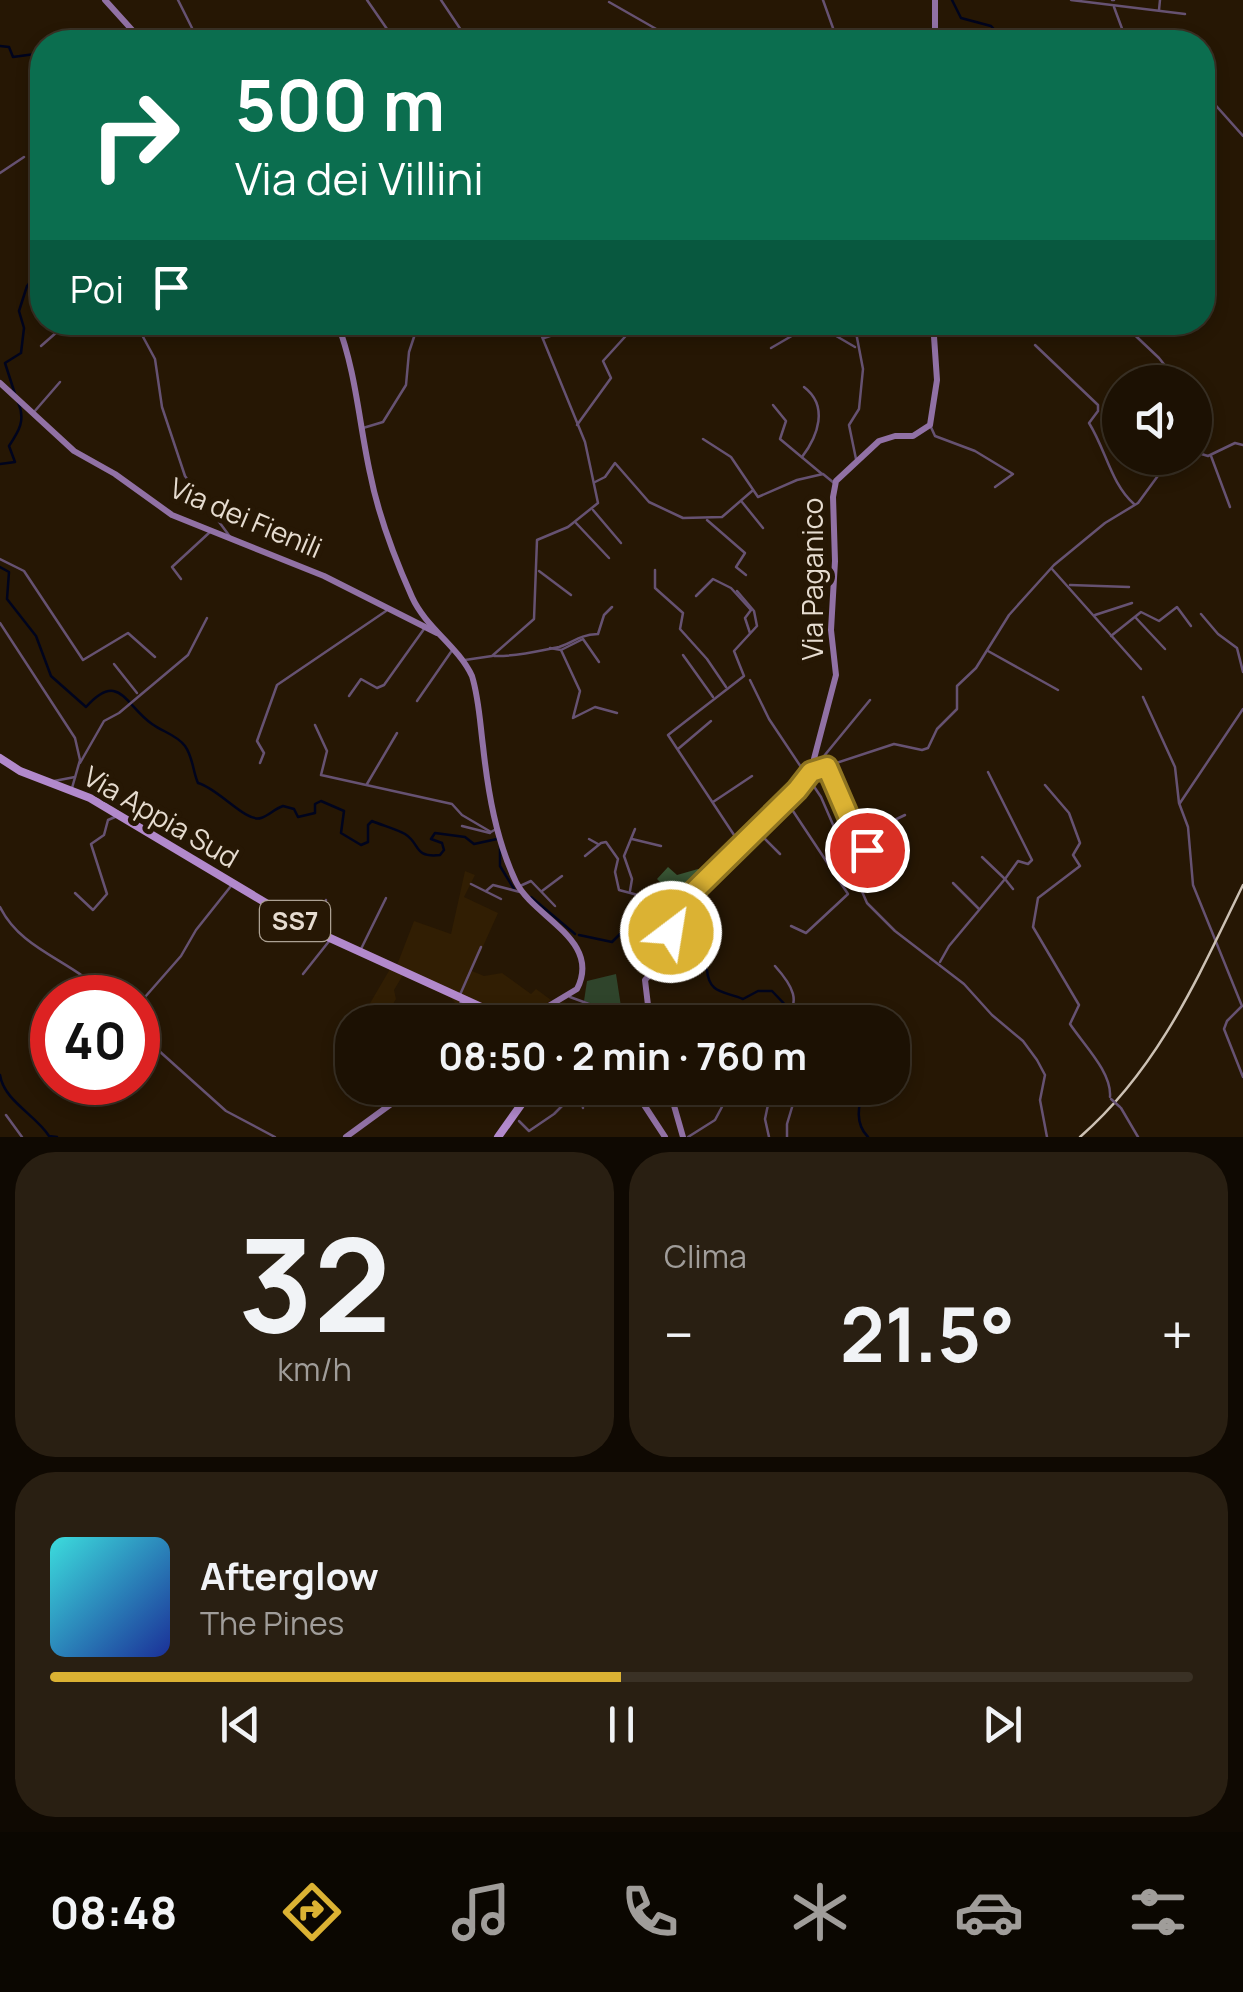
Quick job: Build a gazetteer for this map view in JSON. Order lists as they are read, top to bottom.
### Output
{
  "streets": {
    "main road": ["Via Appia Sud", "SS7"],
    "street": ["Via dei Fienili", "Via Paganico"]
  },
  "page": {
    "turn": ["500 m", "Via dei Villini"],
    "then": "Poi",
    "limit": "40",
    "trip": "08:50 · 2 min · 760 m",
    "tile": [
      ["32", "km/h"],
      "Clima"
    ],
    "heat": ["−", "21.5°", "+"],
    "song": ["Afterglow", "The Pines"],
    "tabs": "08:48"
  }
}
